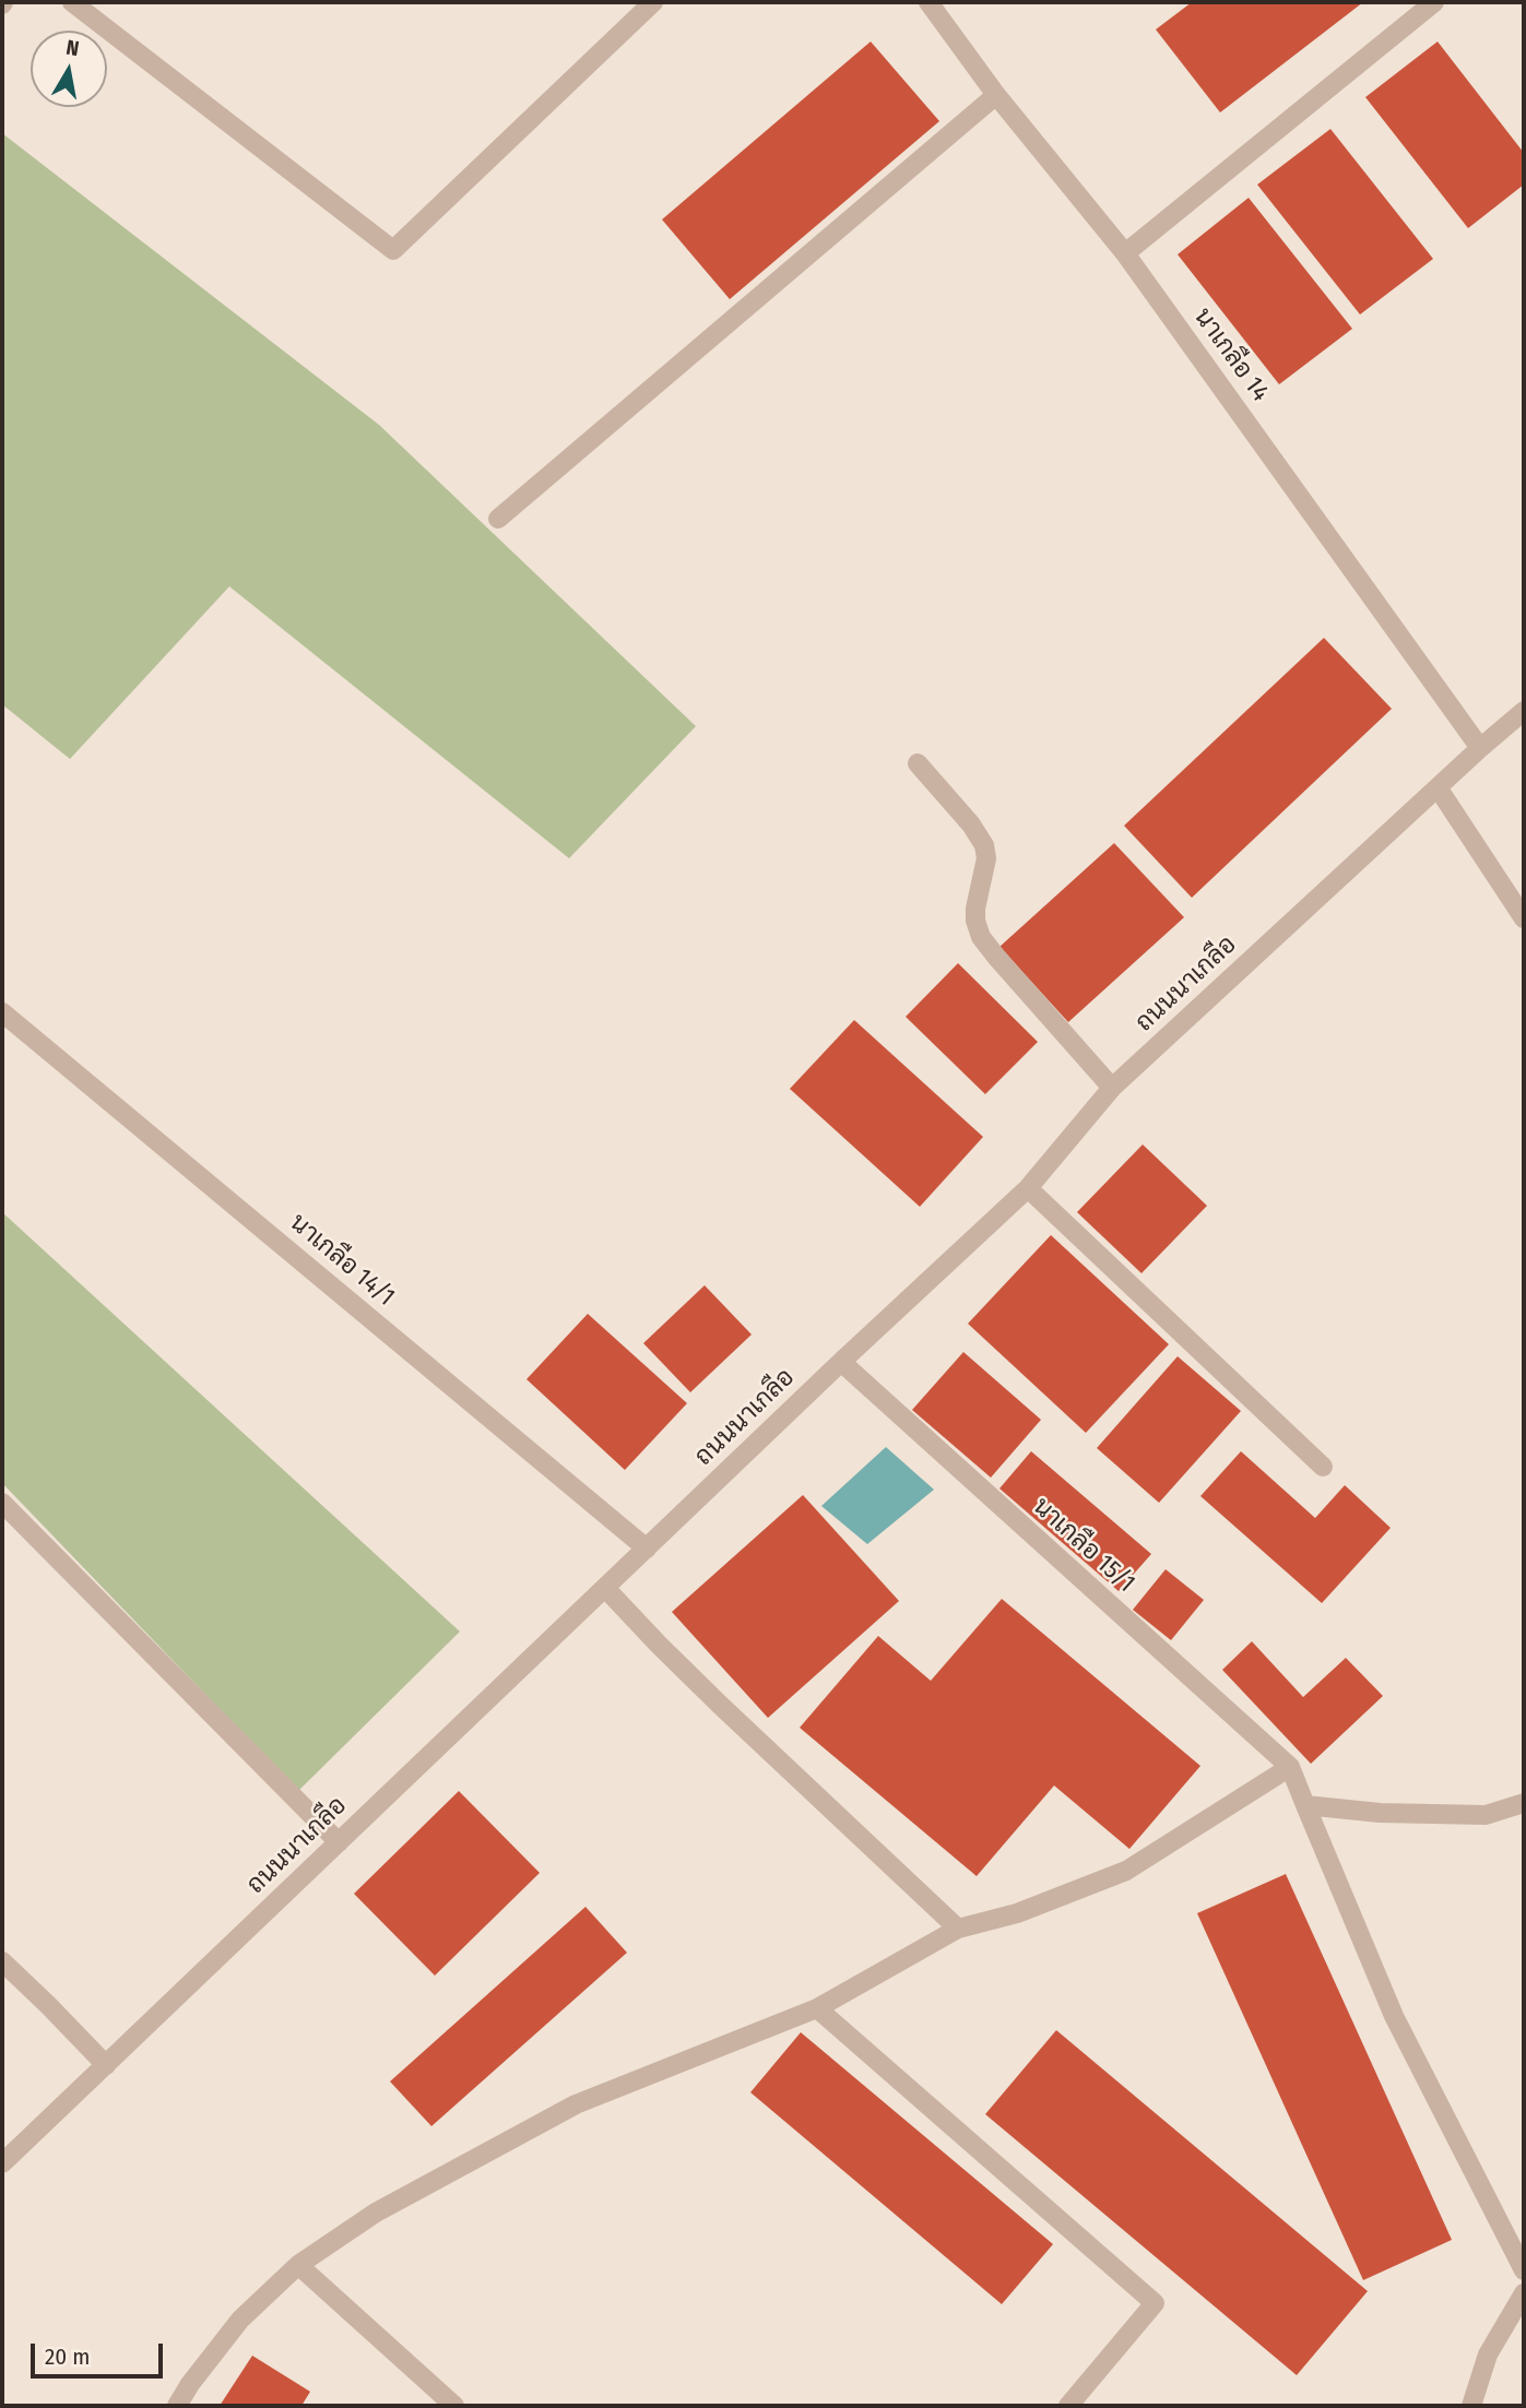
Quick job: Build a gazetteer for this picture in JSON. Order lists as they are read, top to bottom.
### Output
{
  "streets": {
    "street": [
      "นาเกลือ 14",
      "ถนนนาเกลือ",
      "นาเกลือ 14/1",
      "นาเกลือ 15/1"
    ]
  },
  "crossings": [
    ["นาเกลือ 14", "ถนนนาเกลือ"],
    ["ถนนนาเกลือ", "นาเกลือ 14/1"],
    ["ถนนนาเกลือ", "นาเกลือ 15/1"]
  ],
  "scale_bar": "20 m",
  "north": "top"
}
